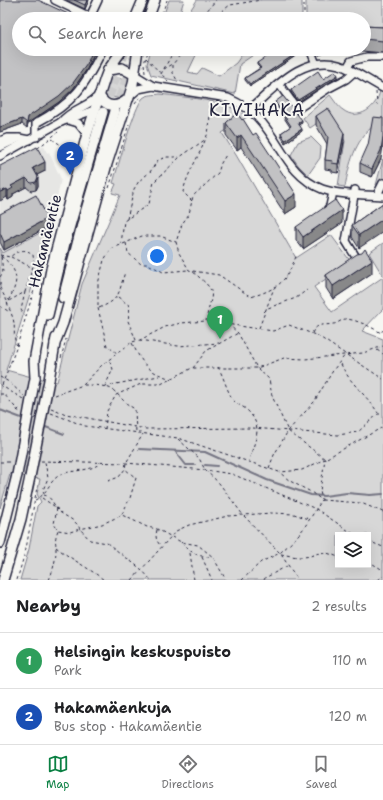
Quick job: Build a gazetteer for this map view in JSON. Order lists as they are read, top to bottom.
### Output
{
  "streets": {
    "main road": ["Hakamäentie"]
  },
  "districts": ["KIVIHAKA"],
  "page": {
    "search": "Search here",
    "pins": ["2", "1"],
    "heading": ["Nearby", "2 results"],
    "list": [
      {
        "mark": "1",
        "name": "Helsingin keskuspuisto",
        "note": "Park",
        "value": "110 m"
      },
      {
        "mark": "2",
        "name": "Hakamäenkuja",
        "note": "Bus stop · Hakamäentie",
        "value": "120 m"
      }
    ],
    "nav": ["Map", "Directions", "Saved"]
  }
}
